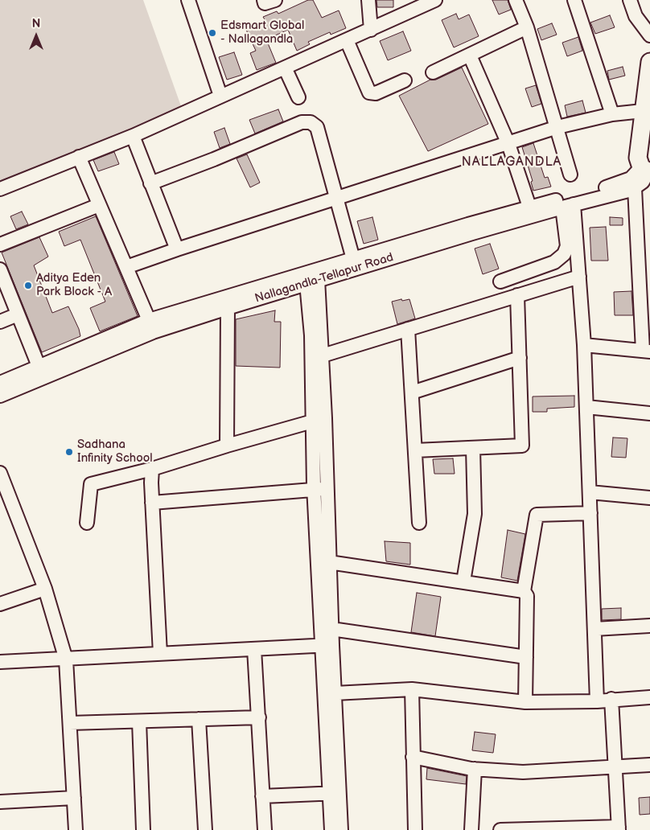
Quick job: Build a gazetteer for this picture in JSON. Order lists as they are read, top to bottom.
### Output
{
  "streets": {
    "street": ["Nallagandla-Tellapur Road"]
  },
  "districts": ["NALLAGANDLA"],
  "places": ["Edsmart Global - Nallagandla", "Aditya Eden Park Block - A", "Sadhana Infinity School"],
  "north": "top"
}
